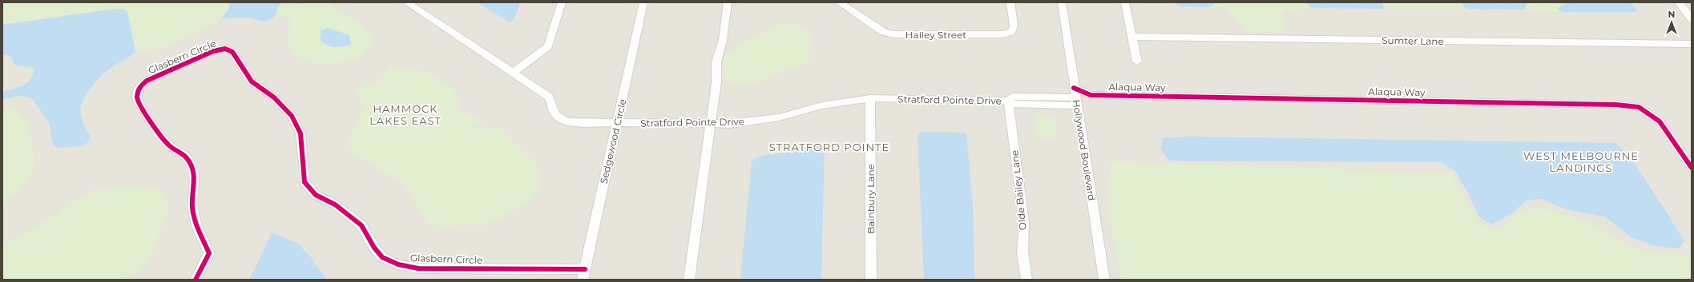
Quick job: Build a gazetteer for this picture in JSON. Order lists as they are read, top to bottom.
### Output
{
  "streets": {
    "street": [
      "Hailey Street",
      "Sumter Lane",
      "Glasbern Circle",
      "Alaqua Way",
      "Stratford Pointe Drive",
      "Sedgewood Circle",
      "Hollywood Boulevard",
      "Olde Bailey Lane",
      "Bainbury Lane"
    ]
  },
  "crossings": [
    ["Glasbern Circle", "Sedgewood Circle"],
    ["Alaqua Way", "Stratford Pointe Drive"],
    ["Alaqua Way", "Hollywood Boulevard"],
    ["Stratford Pointe Drive", "Sedgewood Circle"],
    ["Stratford Pointe Drive", "Hollywood Boulevard"],
    ["Stratford Pointe Drive", "Olde Bailey Lane"],
    ["Stratford Pointe Drive", "Bainbury Lane"]
  ],
  "districts": ["HAMMOCK LAKES EAST", "STRATFORD POINTE", "WEST MELBOURNE LANDINGS"],
  "north": "top"
}
